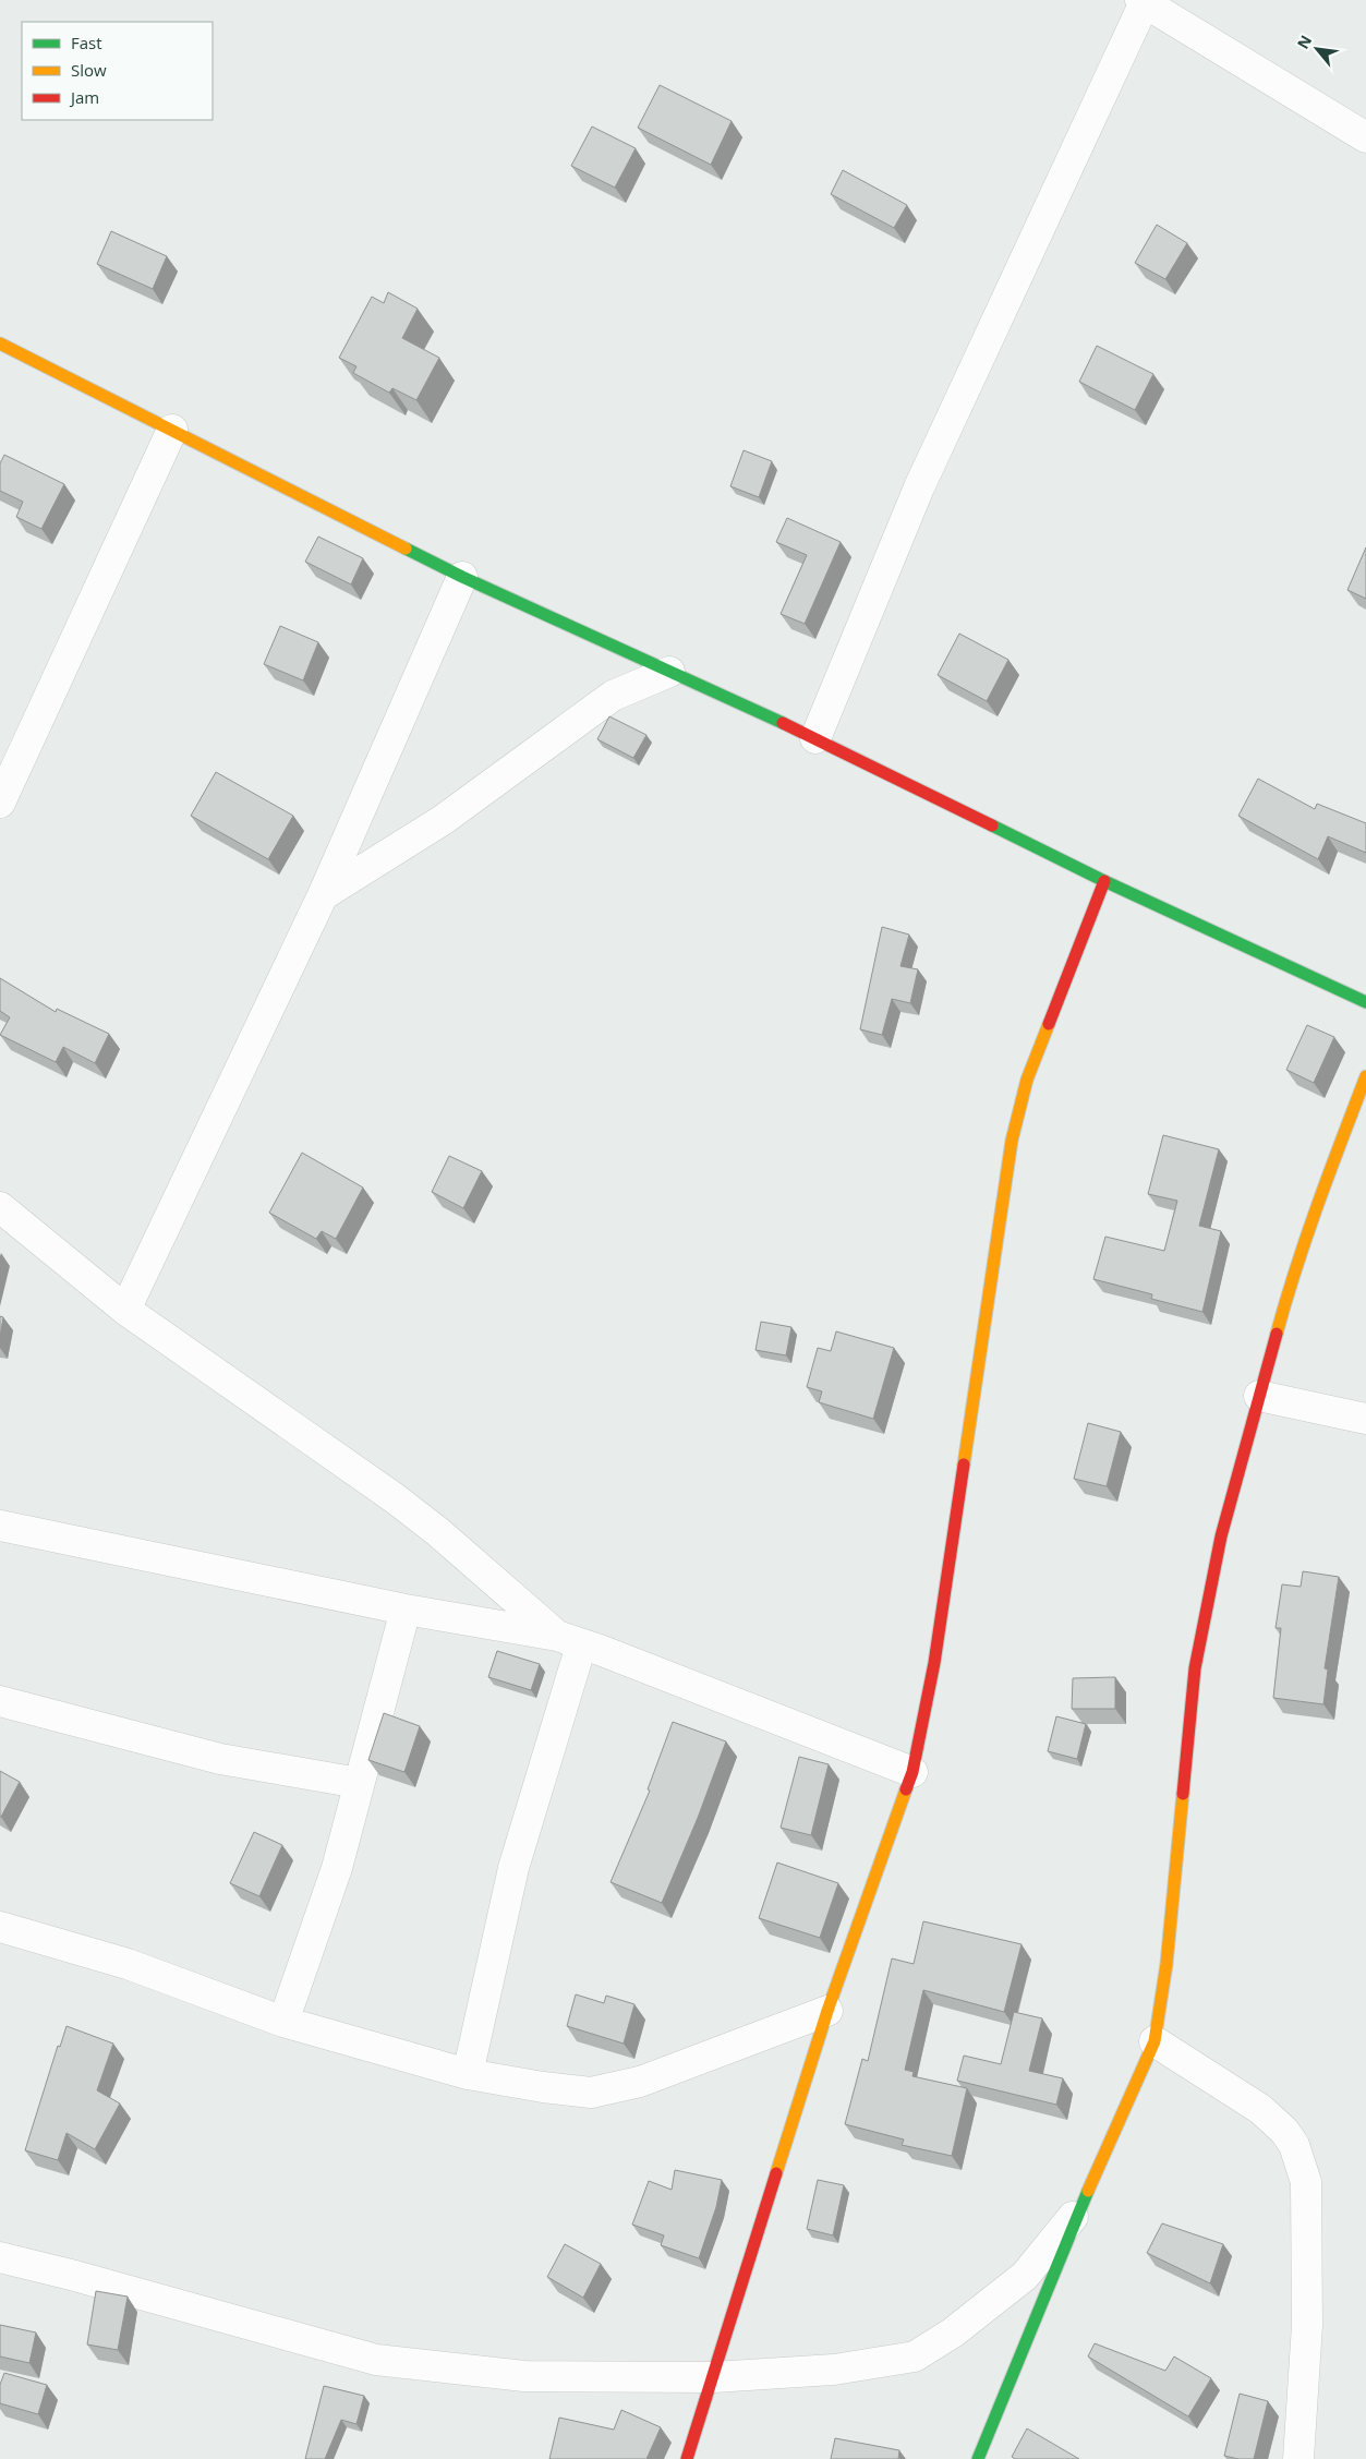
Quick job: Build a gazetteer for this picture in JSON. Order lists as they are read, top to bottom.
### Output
{
  "legend": ["Fast", "Slow", "Jam"],
  "north": "top left"
}
